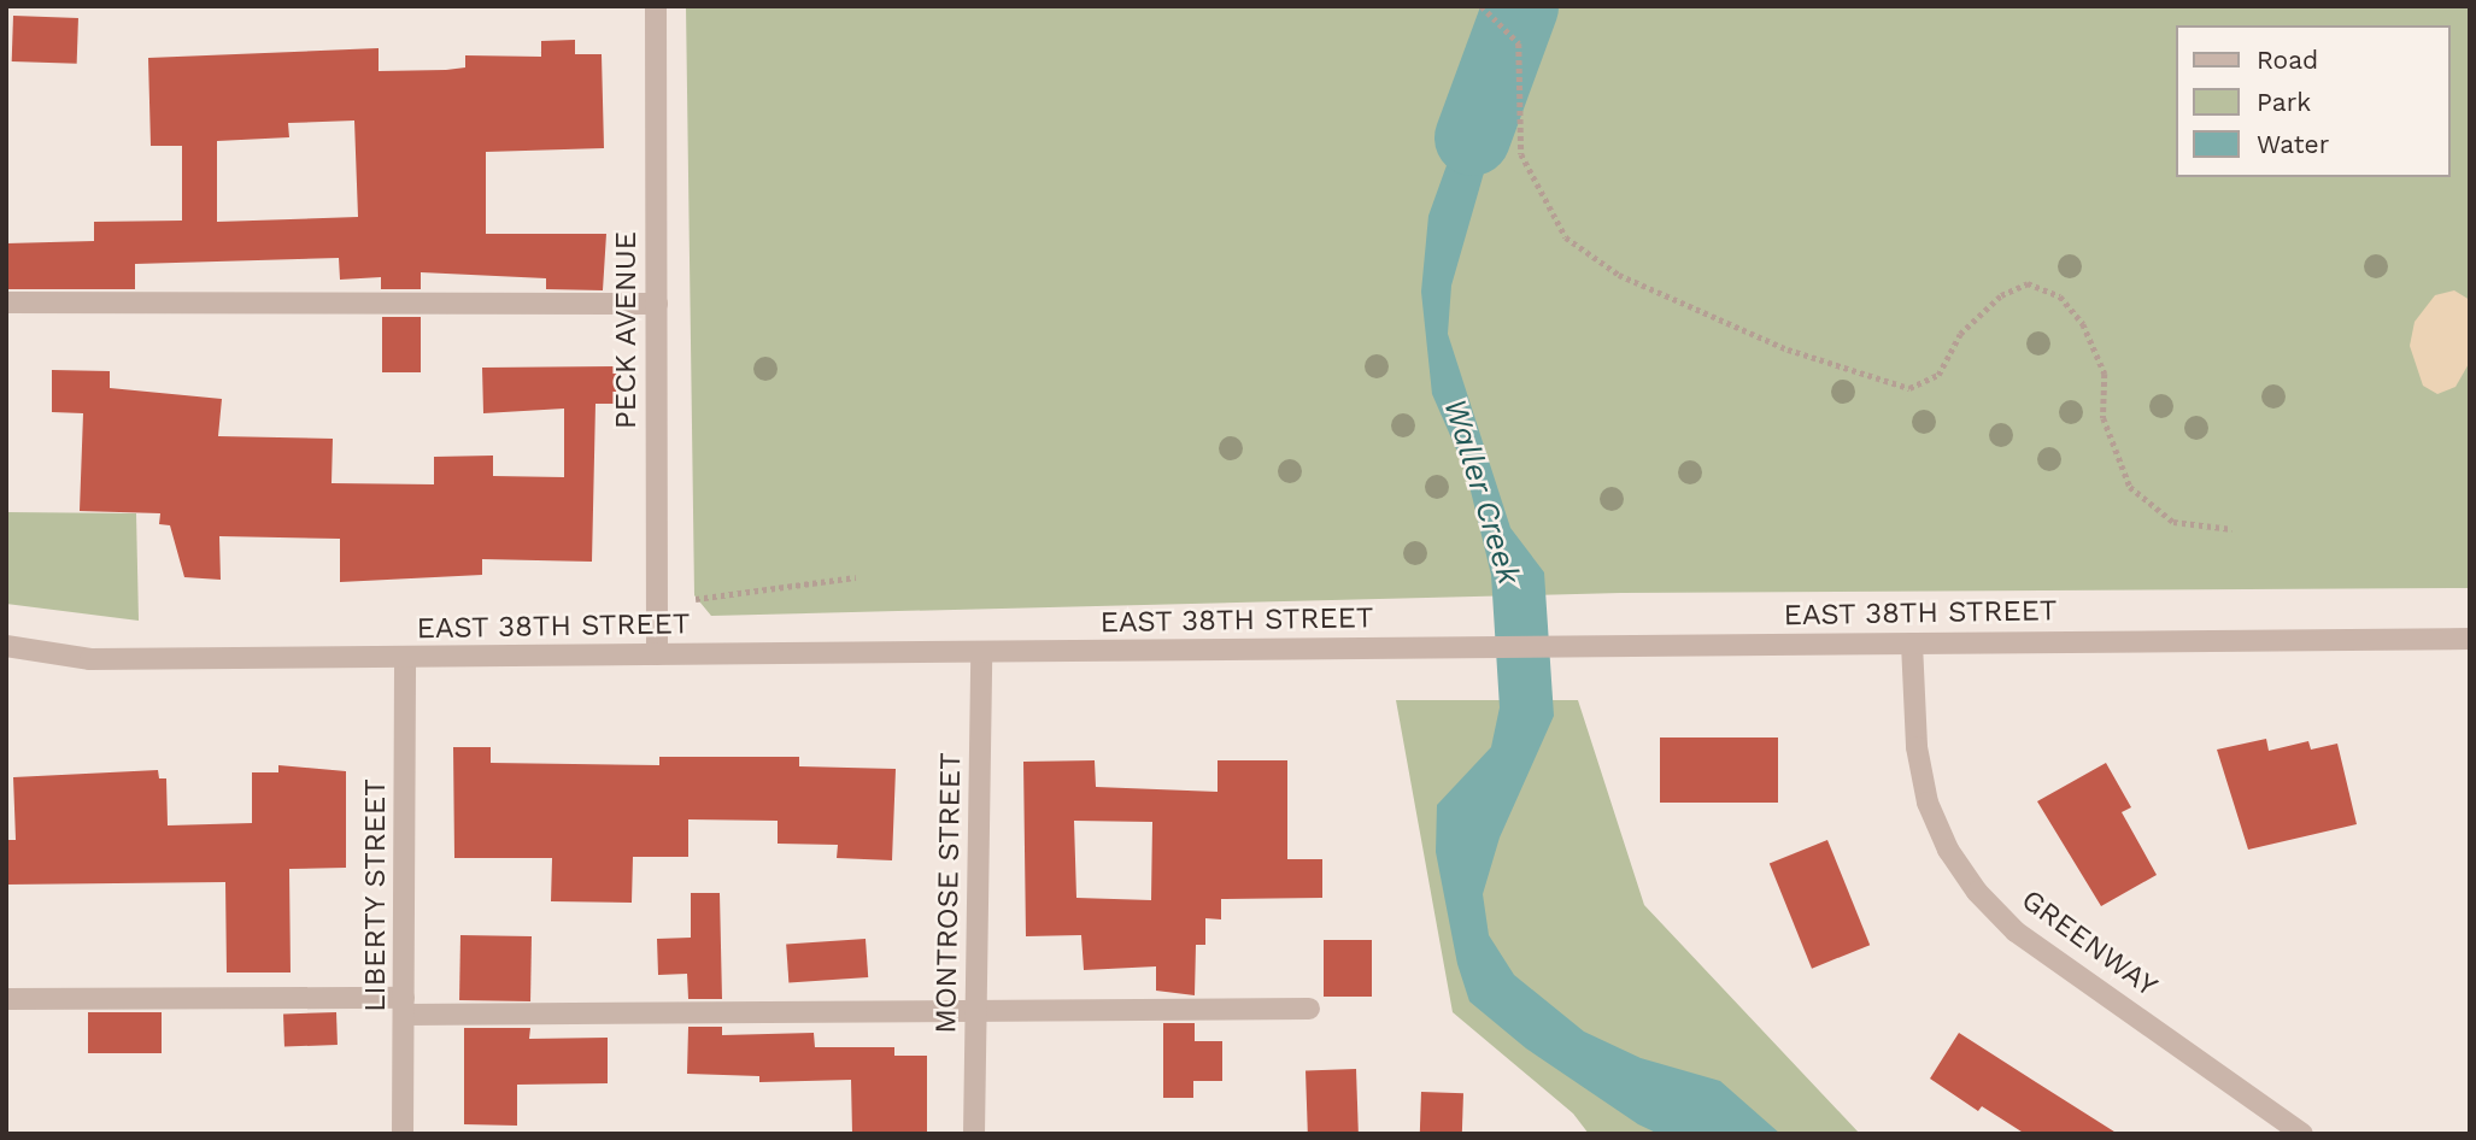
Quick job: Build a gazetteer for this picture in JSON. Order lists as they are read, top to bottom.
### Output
{
  "streets": {
    "street": [
      "PECK AVENUE",
      "EAST 38TH STREET",
      "MONTROSE STREET",
      "LIBERTY STREET",
      "GREENWAY"
    ]
  },
  "crossings": [
    ["PECK AVENUE", "EAST 38TH STREET"],
    ["EAST 38TH STREET", "MONTROSE STREET"],
    ["EAST 38TH STREET", "LIBERTY STREET"],
    ["EAST 38TH STREET", "GREENWAY"]
  ],
  "water": ["Waller Creek"],
  "legend": ["Road", "Park", "Water"]
}
